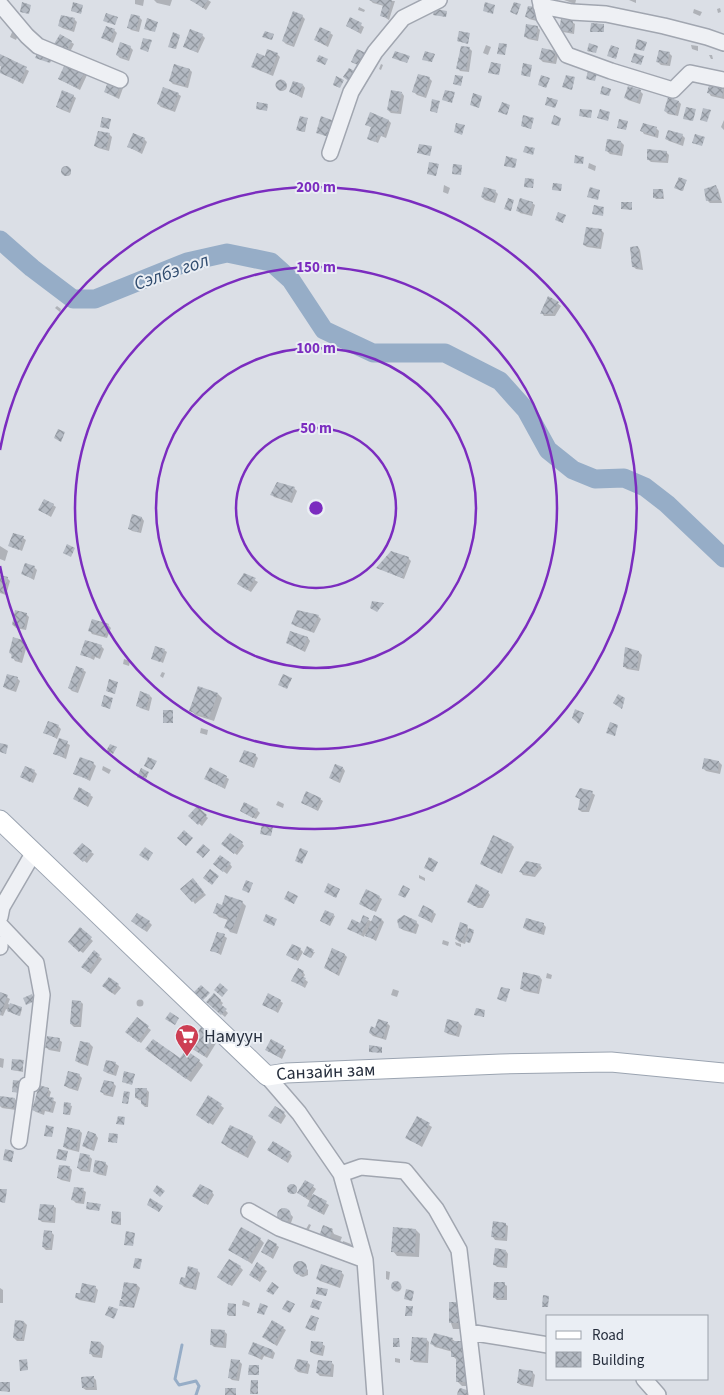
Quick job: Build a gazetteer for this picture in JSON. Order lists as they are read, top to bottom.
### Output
{
  "streets": {
    "main road": ["Санзайн зам"]
  },
  "water": ["Сэлбэ гол"],
  "places": {
    "supermarket": ["Намуун"]
  },
  "legend": ["Road", "Building"],
  "rings": [
    "200 m",
    "150 m",
    "100 m",
    "50 m"
  ]
}
